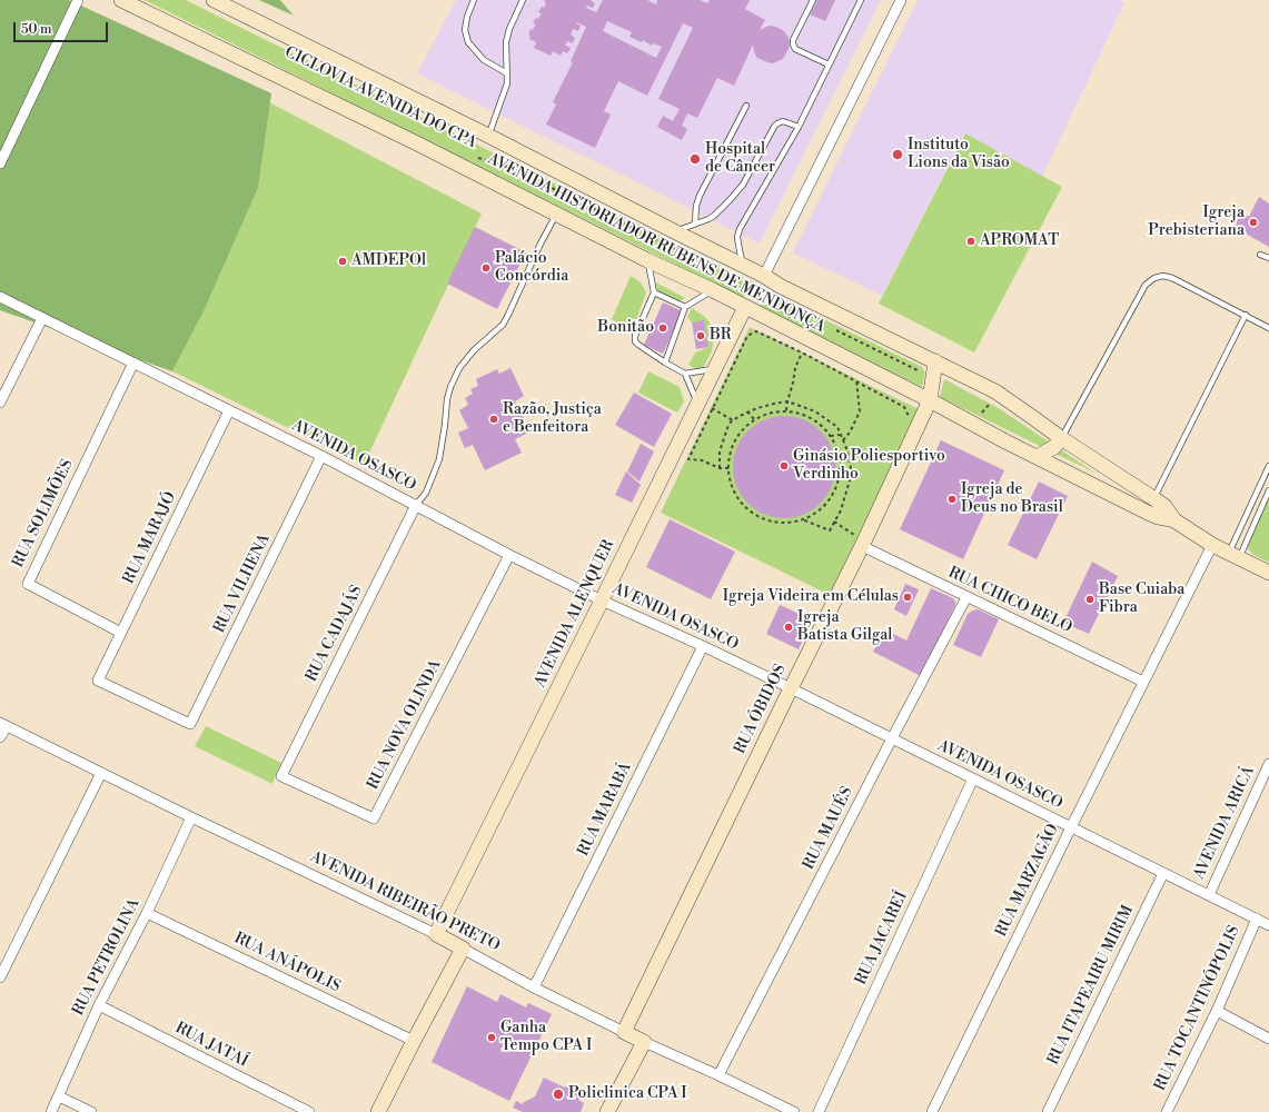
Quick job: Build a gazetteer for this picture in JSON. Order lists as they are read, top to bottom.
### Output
{
  "streets": {
    "main road": [
      "AVENIDA HISTORIADOR RUBENS DE MENDONÇA",
      "AVENIDA ALENQUER",
      "RUA ÓBIDOS",
      "AVENIDA RIBEIRÃO PRETO"
    ],
    "street": [
      "AVENIDA OSASCO",
      "RUA SOLIMÕES",
      "RUA MARAJÓ",
      "RUA VILHENA",
      "RUA CHICO BELO",
      "RUA CADAJÁS",
      "RUA NOVA OLINDA",
      "RUA MARABÁ",
      "AVENIDA ARICÁ",
      "RUA MAUÉS",
      "RUA MARZAGÃO",
      "RUA JACAREÍ",
      "RUA PETROLINA",
      "RUA ANÁPOLIS",
      "RUA ITAPEAIRU MIRIM",
      "RUA TOCANTINÓPOLIS",
      "RUA JATAÍ"
    ],
    "path": ["CICLOVIA AVENIDA DO CPA"]
  },
  "crossings": [
    ["AVENIDA HISTORIADOR RUBENS DE MENDONÇA", "AVENIDA ALENQUER"],
    ["AVENIDA HISTORIADOR RUBENS DE MENDONÇA", "RUA ÓBIDOS"],
    ["AVENIDA HISTORIADOR RUBENS DE MENDONÇA", "RUA MARZAGÃO"],
    ["AVENIDA OSASCO", "RUA SOLIMÕES"],
    ["AVENIDA OSASCO", "RUA MARAJÓ"],
    ["AVENIDA OSASCO", "RUA VILHENA"],
    ["AVENIDA OSASCO", "AVENIDA ALENQUER"],
    ["AVENIDA OSASCO", "RUA CADAJÁS"],
    ["AVENIDA OSASCO", "RUA ÓBIDOS"],
    ["AVENIDA OSASCO", "RUA NOVA OLINDA"],
    ["AVENIDA OSASCO", "RUA MARABÁ"],
    ["AVENIDA OSASCO", "AVENIDA ARICÁ"],
    ["AVENIDA OSASCO", "RUA MAUÉS"],
    ["AVENIDA OSASCO", "RUA MARZAGÃO"],
    ["AVENIDA OSASCO", "RUA JACAREÍ"],
    ["AVENIDA OSASCO", "RUA ITAPEAIRU MIRIM"],
    ["AVENIDA OSASCO", "RUA TOCANTINÓPOLIS"],
    ["RUA SOLIMÕES", "RUA MARAJÓ"],
    ["RUA MARAJÓ", "RUA VILHENA"],
    ["RUA CHICO BELO", "RUA ÓBIDOS"],
    ["RUA CHICO BELO", "RUA MAUÉS"],
    ["RUA CHICO BELO", "RUA MARZAGÃO"],
    ["AVENIDA ALENQUER", "AVENIDA RIBEIRÃO PRETO"],
    ["RUA CADAJÁS", "RUA NOVA OLINDA"],
    ["RUA ÓBIDOS", "AVENIDA RIBEIRÃO PRETO"],
    ["RUA MARABÁ", "AVENIDA RIBEIRÃO PRETO"],
    ["RUA MAUÉS", "AVENIDA RIBEIRÃO PRETO"],
    ["AVENIDA RIBEIRÃO PRETO", "RUA PETROLINA"],
    ["RUA PETROLINA", "RUA ANÁPOLIS"],
    ["RUA PETROLINA", "RUA JATAÍ"]
  ],
  "places": [
    "Instituto Lions da Visão",
    "Hospital de Câncer",
    "Igreja Prebisteriana",
    "APROMAT",
    "AMDEPOl",
    "Palácio Concórdia",
    "Bonitão",
    "BR",
    "Razão, Justiça e Benfeitora",
    "Ginásio Poliesportivo Verdinho",
    "Igreja de Deus no Brasil",
    "Igreja Videira em Células",
    "Base Cuiaba Fibra",
    "Igreja Batista Gilgal",
    "Ganha Tempo CPA I",
    "Policlinica CPA I"
  ],
  "scale_bar": "50 m"
}
